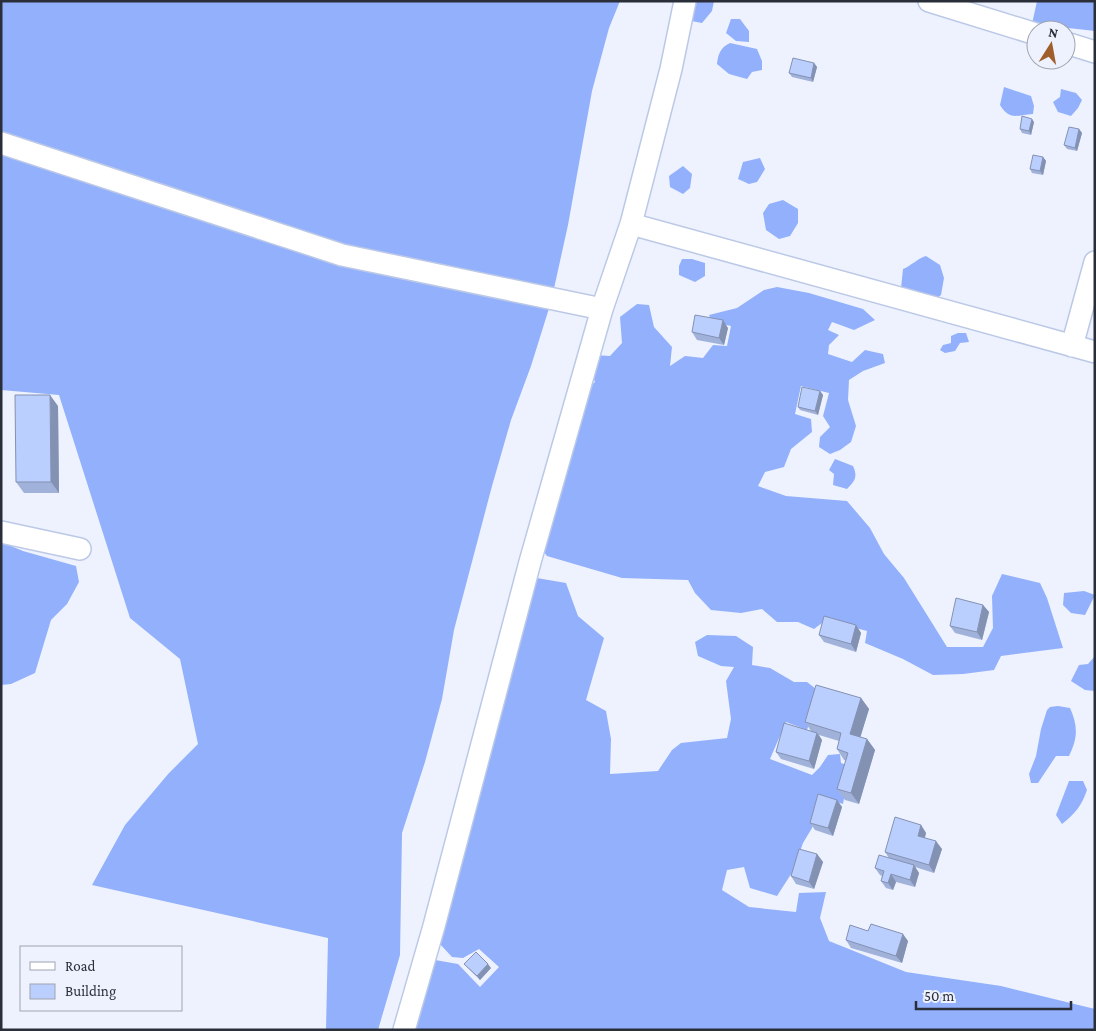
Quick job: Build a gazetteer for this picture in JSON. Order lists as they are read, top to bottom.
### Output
{
  "legend": ["Road", "Building"],
  "scale_bar": "50 m",
  "north": "top"
}
